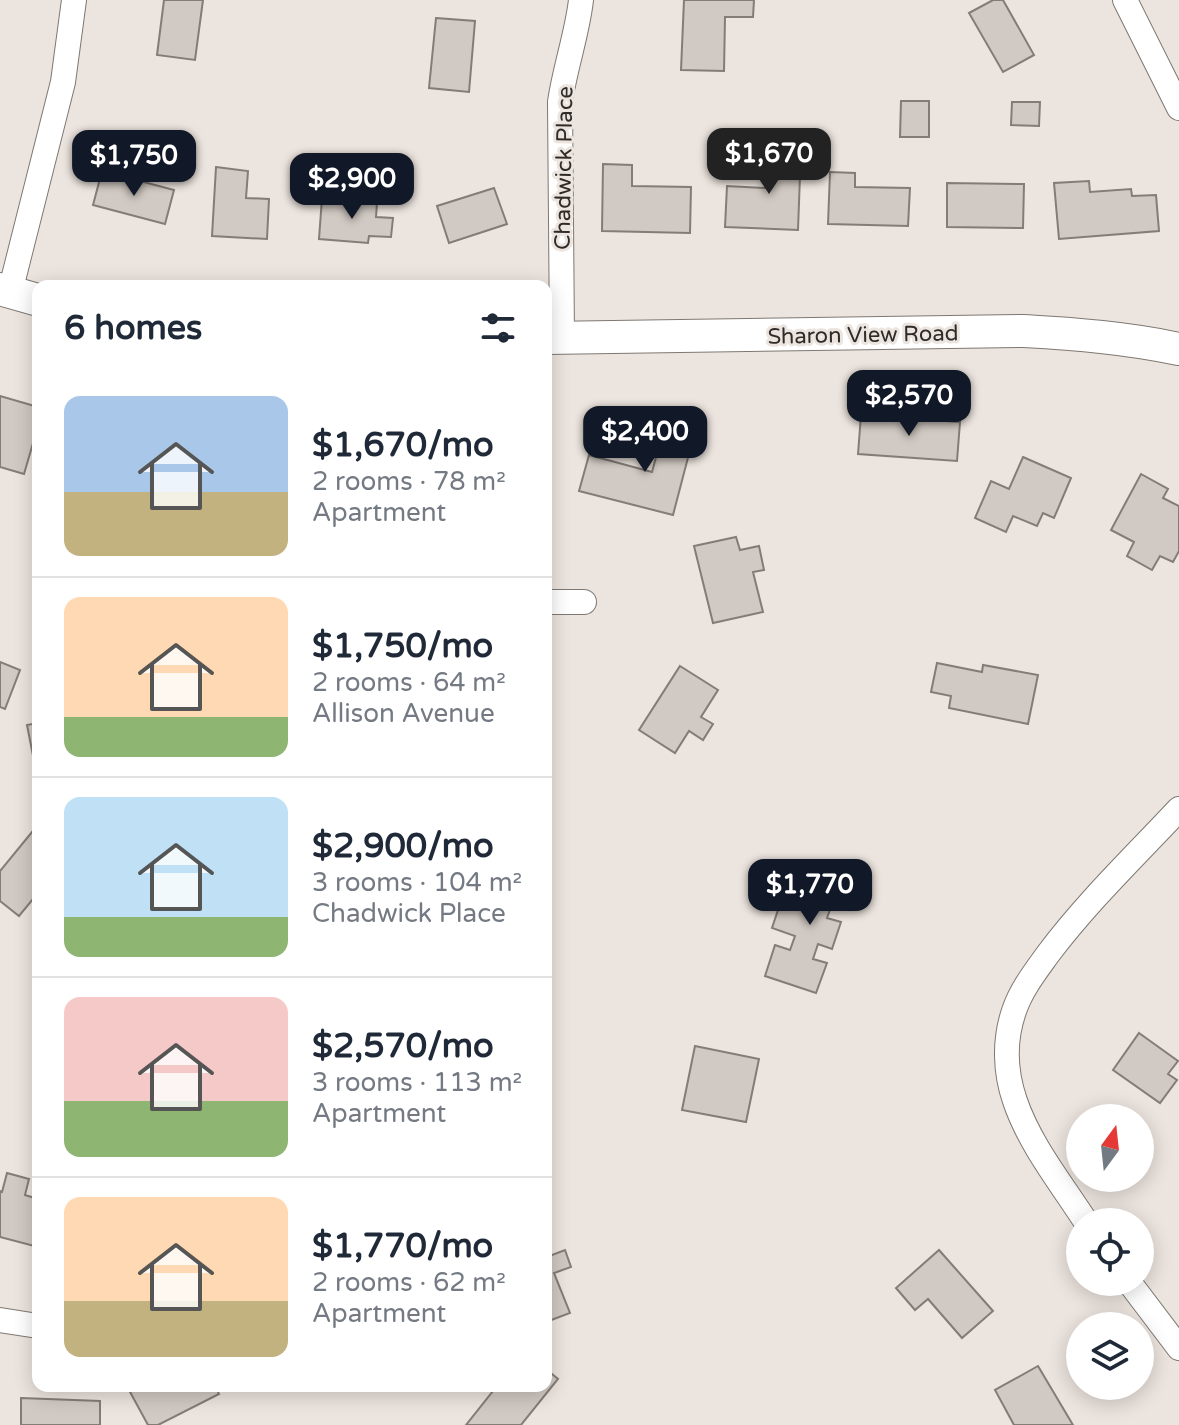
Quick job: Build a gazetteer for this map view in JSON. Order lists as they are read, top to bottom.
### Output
{
  "streets": {
    "street": ["Chadwick Place", "Sharon View Road"]
  },
  "crossings": [
    ["Chadwick Place", "Sharon View Road"]
  ],
  "north": "top",
  "page": {
    "price": [
      "$1,670",
      "$1,750",
      "$2,900",
      "$2,570",
      "$2,400",
      "$1,770"
    ],
    "heading": "6 homes",
    "list": [
      {
        "name": "$1,670/mo",
        "note": "2 rooms · 78 m² · Apartment"
      },
      {
        "name": "$1,750/mo",
        "note": "2 rooms · 64 m² · Allison Avenue"
      },
      {
        "name": "$2,900/mo",
        "note": "3 rooms · 104 m² · Chadwick Place"
      },
      {
        "name": "$2,570/mo",
        "note": "3 rooms · 113 m² · Apartment"
      },
      {
        "name": "$1,770/mo",
        "note": "2 rooms · 62 m² · Apartment"
      }
    ]
  }
}
